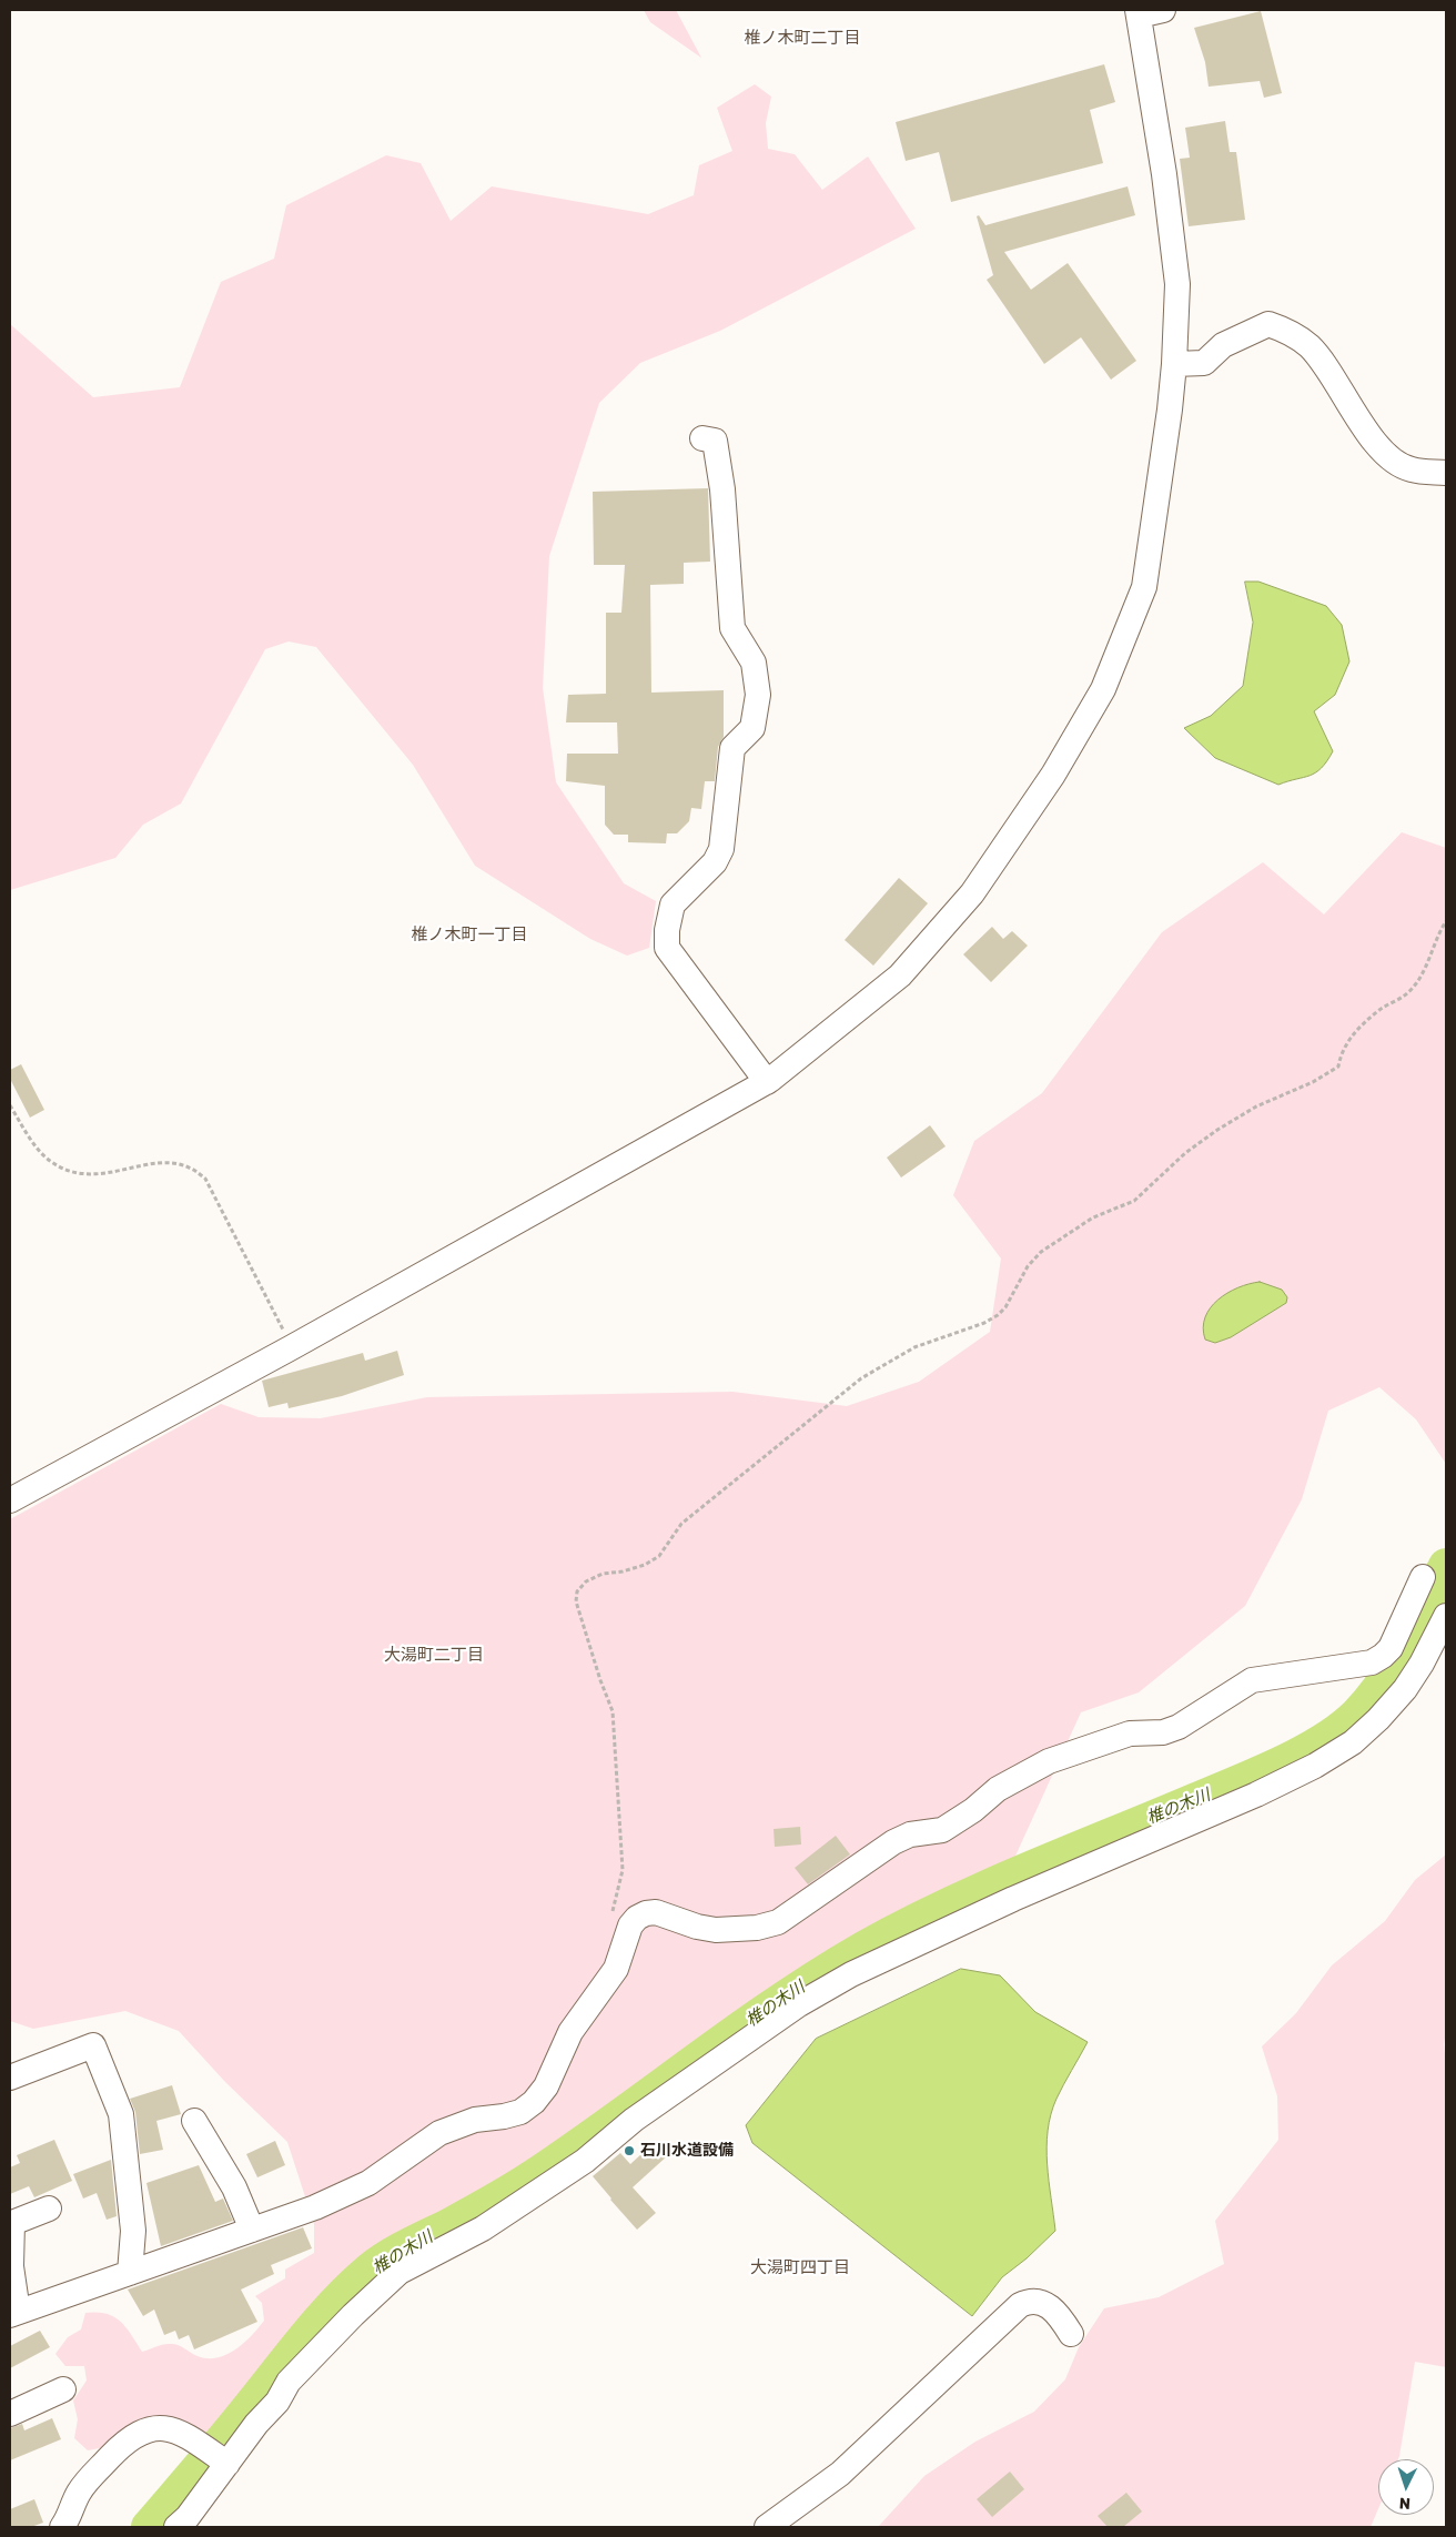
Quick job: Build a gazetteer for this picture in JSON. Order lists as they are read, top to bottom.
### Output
{
  "districts": [
    "椎ノ木町二丁目",
    "椎ノ木町一丁目",
    "大湯町二丁目",
    "大湯町四丁目"
  ],
  "water": ["椎の木川"],
  "places": ["石川水道設備"],
  "north": "bottom"
}
